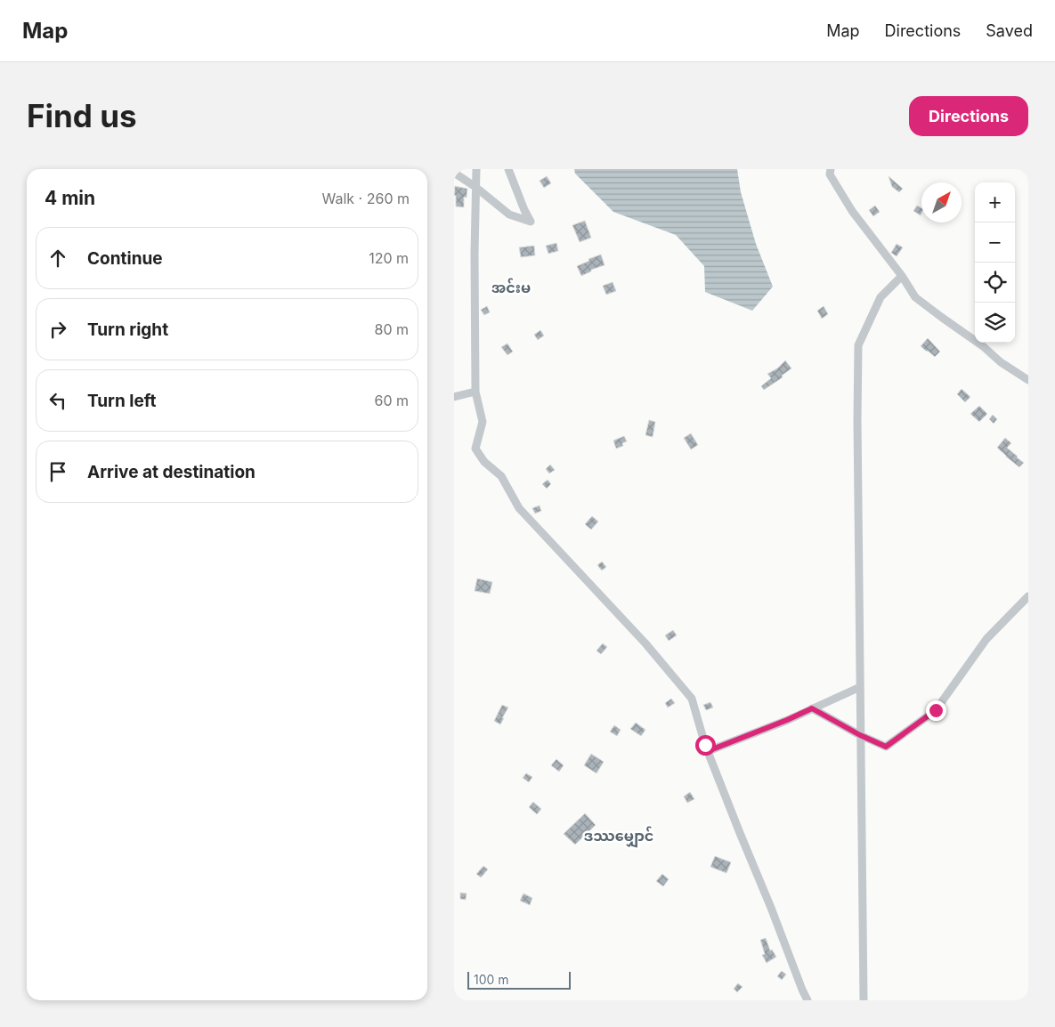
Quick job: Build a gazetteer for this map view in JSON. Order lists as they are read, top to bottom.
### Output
{
  "districts": ["အင်းမ", "ဒဿမျှောင်"],
  "scale_bar": "100 m",
  "north": "top right",
  "page": {
    "header": "Map",
    "nav": ["Map", "Directions", "Saved"],
    "buttons": "Directions",
    "title": "Find us",
    "heading": ["4 min", "Walk · 260 m"],
    "map_buttons": ["+", "−"],
    "list": [
      ["Continue", "120 m"],
      ["Turn right", "80 m"],
      ["Turn left", "60 m"],
      "Arrive at destination"
    ],
    "scale": "100 m"
  }
}
